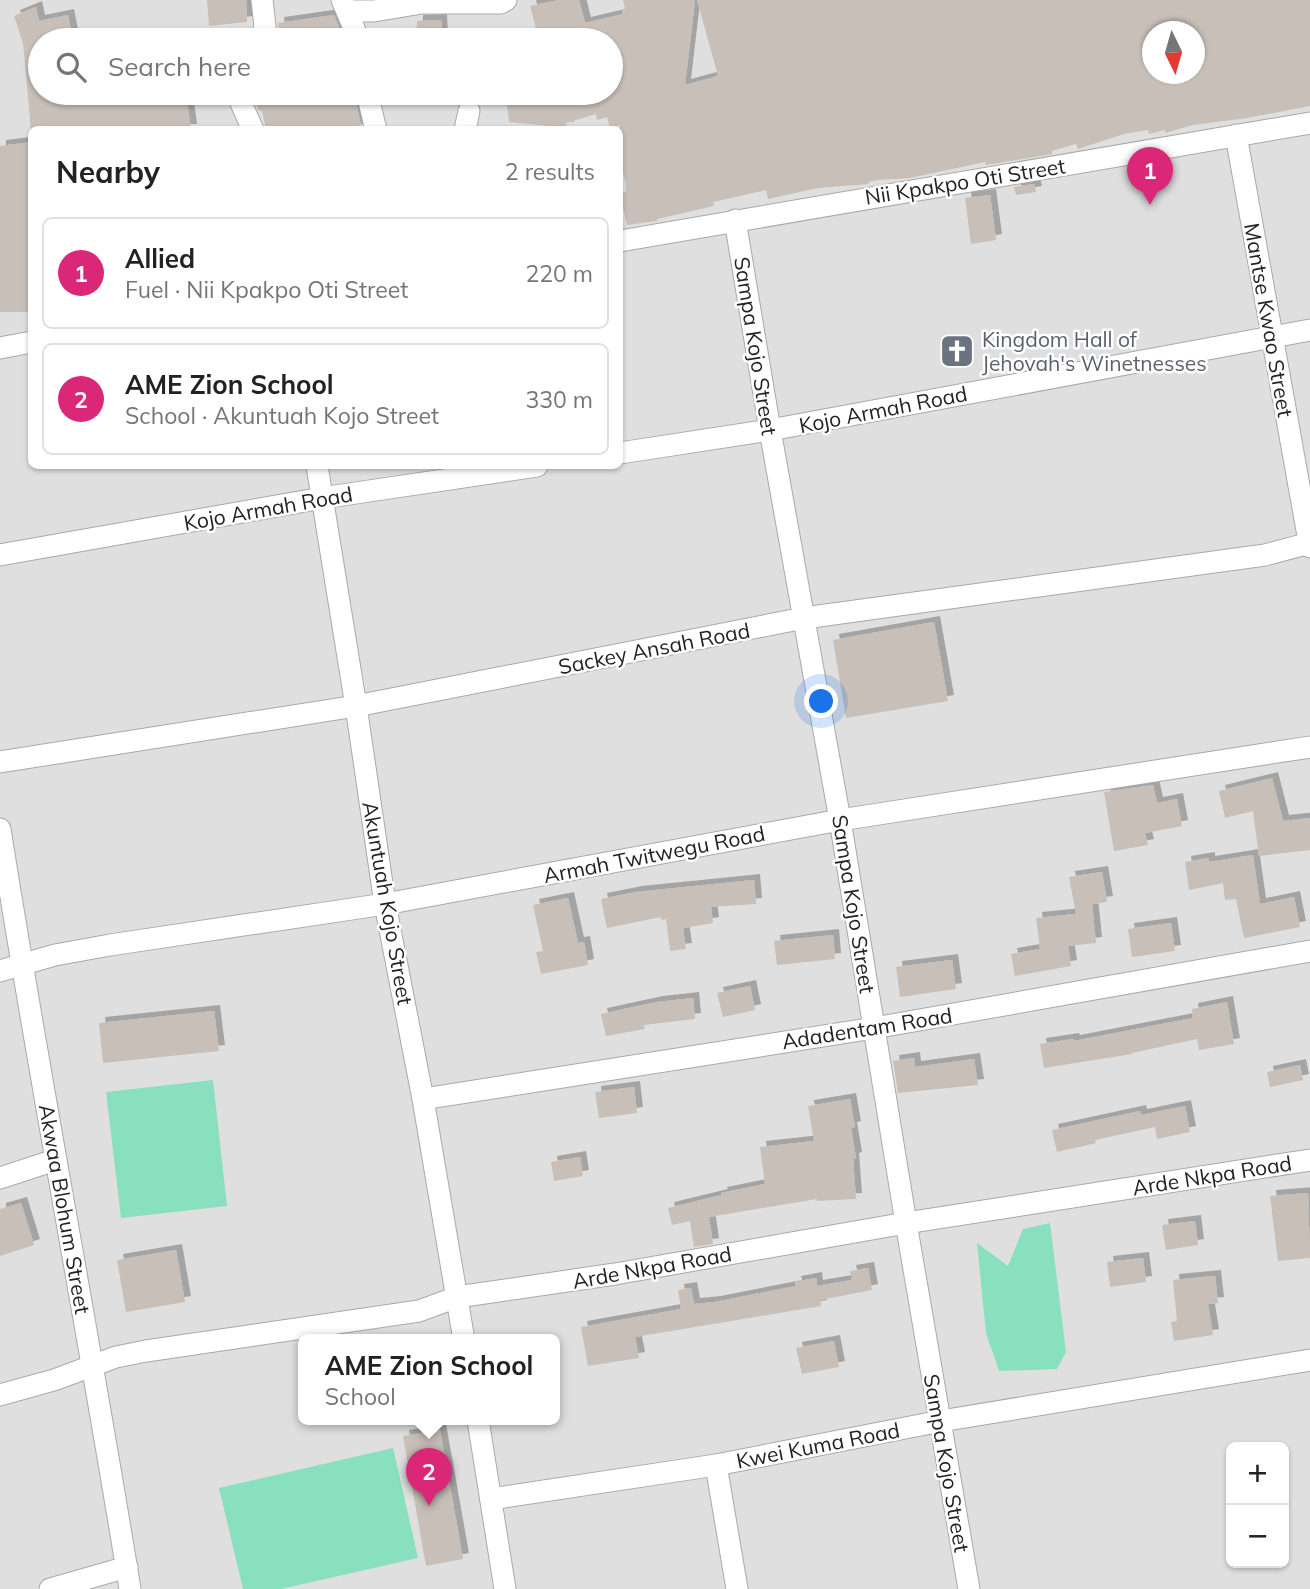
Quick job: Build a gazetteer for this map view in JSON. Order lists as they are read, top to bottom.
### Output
{
  "streets": {
    "street": [
      "Nii Kpakpo Oti Street",
      "Mantse Kwao Street",
      "Sampa Kojo Street",
      "Kojo Armah Road",
      "Sackey Ansah Road",
      "Armah Twitwegu Road",
      "Akuntuah Kojo Street",
      "Adadentam Road",
      "Arde Nkpa Road",
      "Akwaa Blohum Street",
      "Kwei Kuma Road"
    ]
  },
  "crossings": [
    ["Nii Kpakpo Oti Street", "Mantse Kwao Street"],
    ["Nii Kpakpo Oti Street", "Sampa Kojo Street"],
    ["Mantse Kwao Street", "Kojo Armah Road"],
    ["Mantse Kwao Street", "Sackey Ansah Road"],
    ["Sampa Kojo Street", "Kojo Armah Road"],
    ["Sampa Kojo Street", "Sackey Ansah Road"],
    ["Sampa Kojo Street", "Armah Twitwegu Road"],
    ["Sampa Kojo Street", "Adadentam Road"],
    ["Sampa Kojo Street", "Arde Nkpa Road"],
    ["Sampa Kojo Street", "Kwei Kuma Road"],
    ["Kojo Armah Road", "Akuntuah Kojo Street"],
    ["Sackey Ansah Road", "Akuntuah Kojo Street"],
    ["Armah Twitwegu Road", "Akuntuah Kojo Street"],
    ["Armah Twitwegu Road", "Akwaa Blohum Street"],
    ["Akuntuah Kojo Street", "Adadentam Road"],
    ["Akuntuah Kojo Street", "Arde Nkpa Road"],
    ["Arde Nkpa Road", "Akwaa Blohum Street"]
  ],
  "places": {
    "church": ["Kingdom Hall of Jehovah's Winetnesses"]
  },
  "north": "bottom",
  "page": {
    "search": "Search here",
    "heading": ["Nearby", "2 results"],
    "pins": ["1", "2"],
    "list": [
      {
        "mark": "1",
        "name": "Allied",
        "note": "Fuel · Nii Kpakpo Oti Street",
        "value": "220 m"
      },
      {
        "mark": "2",
        "name": "AME Zion School",
        "note": "School · Akuntuah Kojo Street",
        "value": "330 m"
      }
    ],
    "popup": ["AME Zion School", "School"],
    "map_buttons": ["+", "−"]
  }
}
